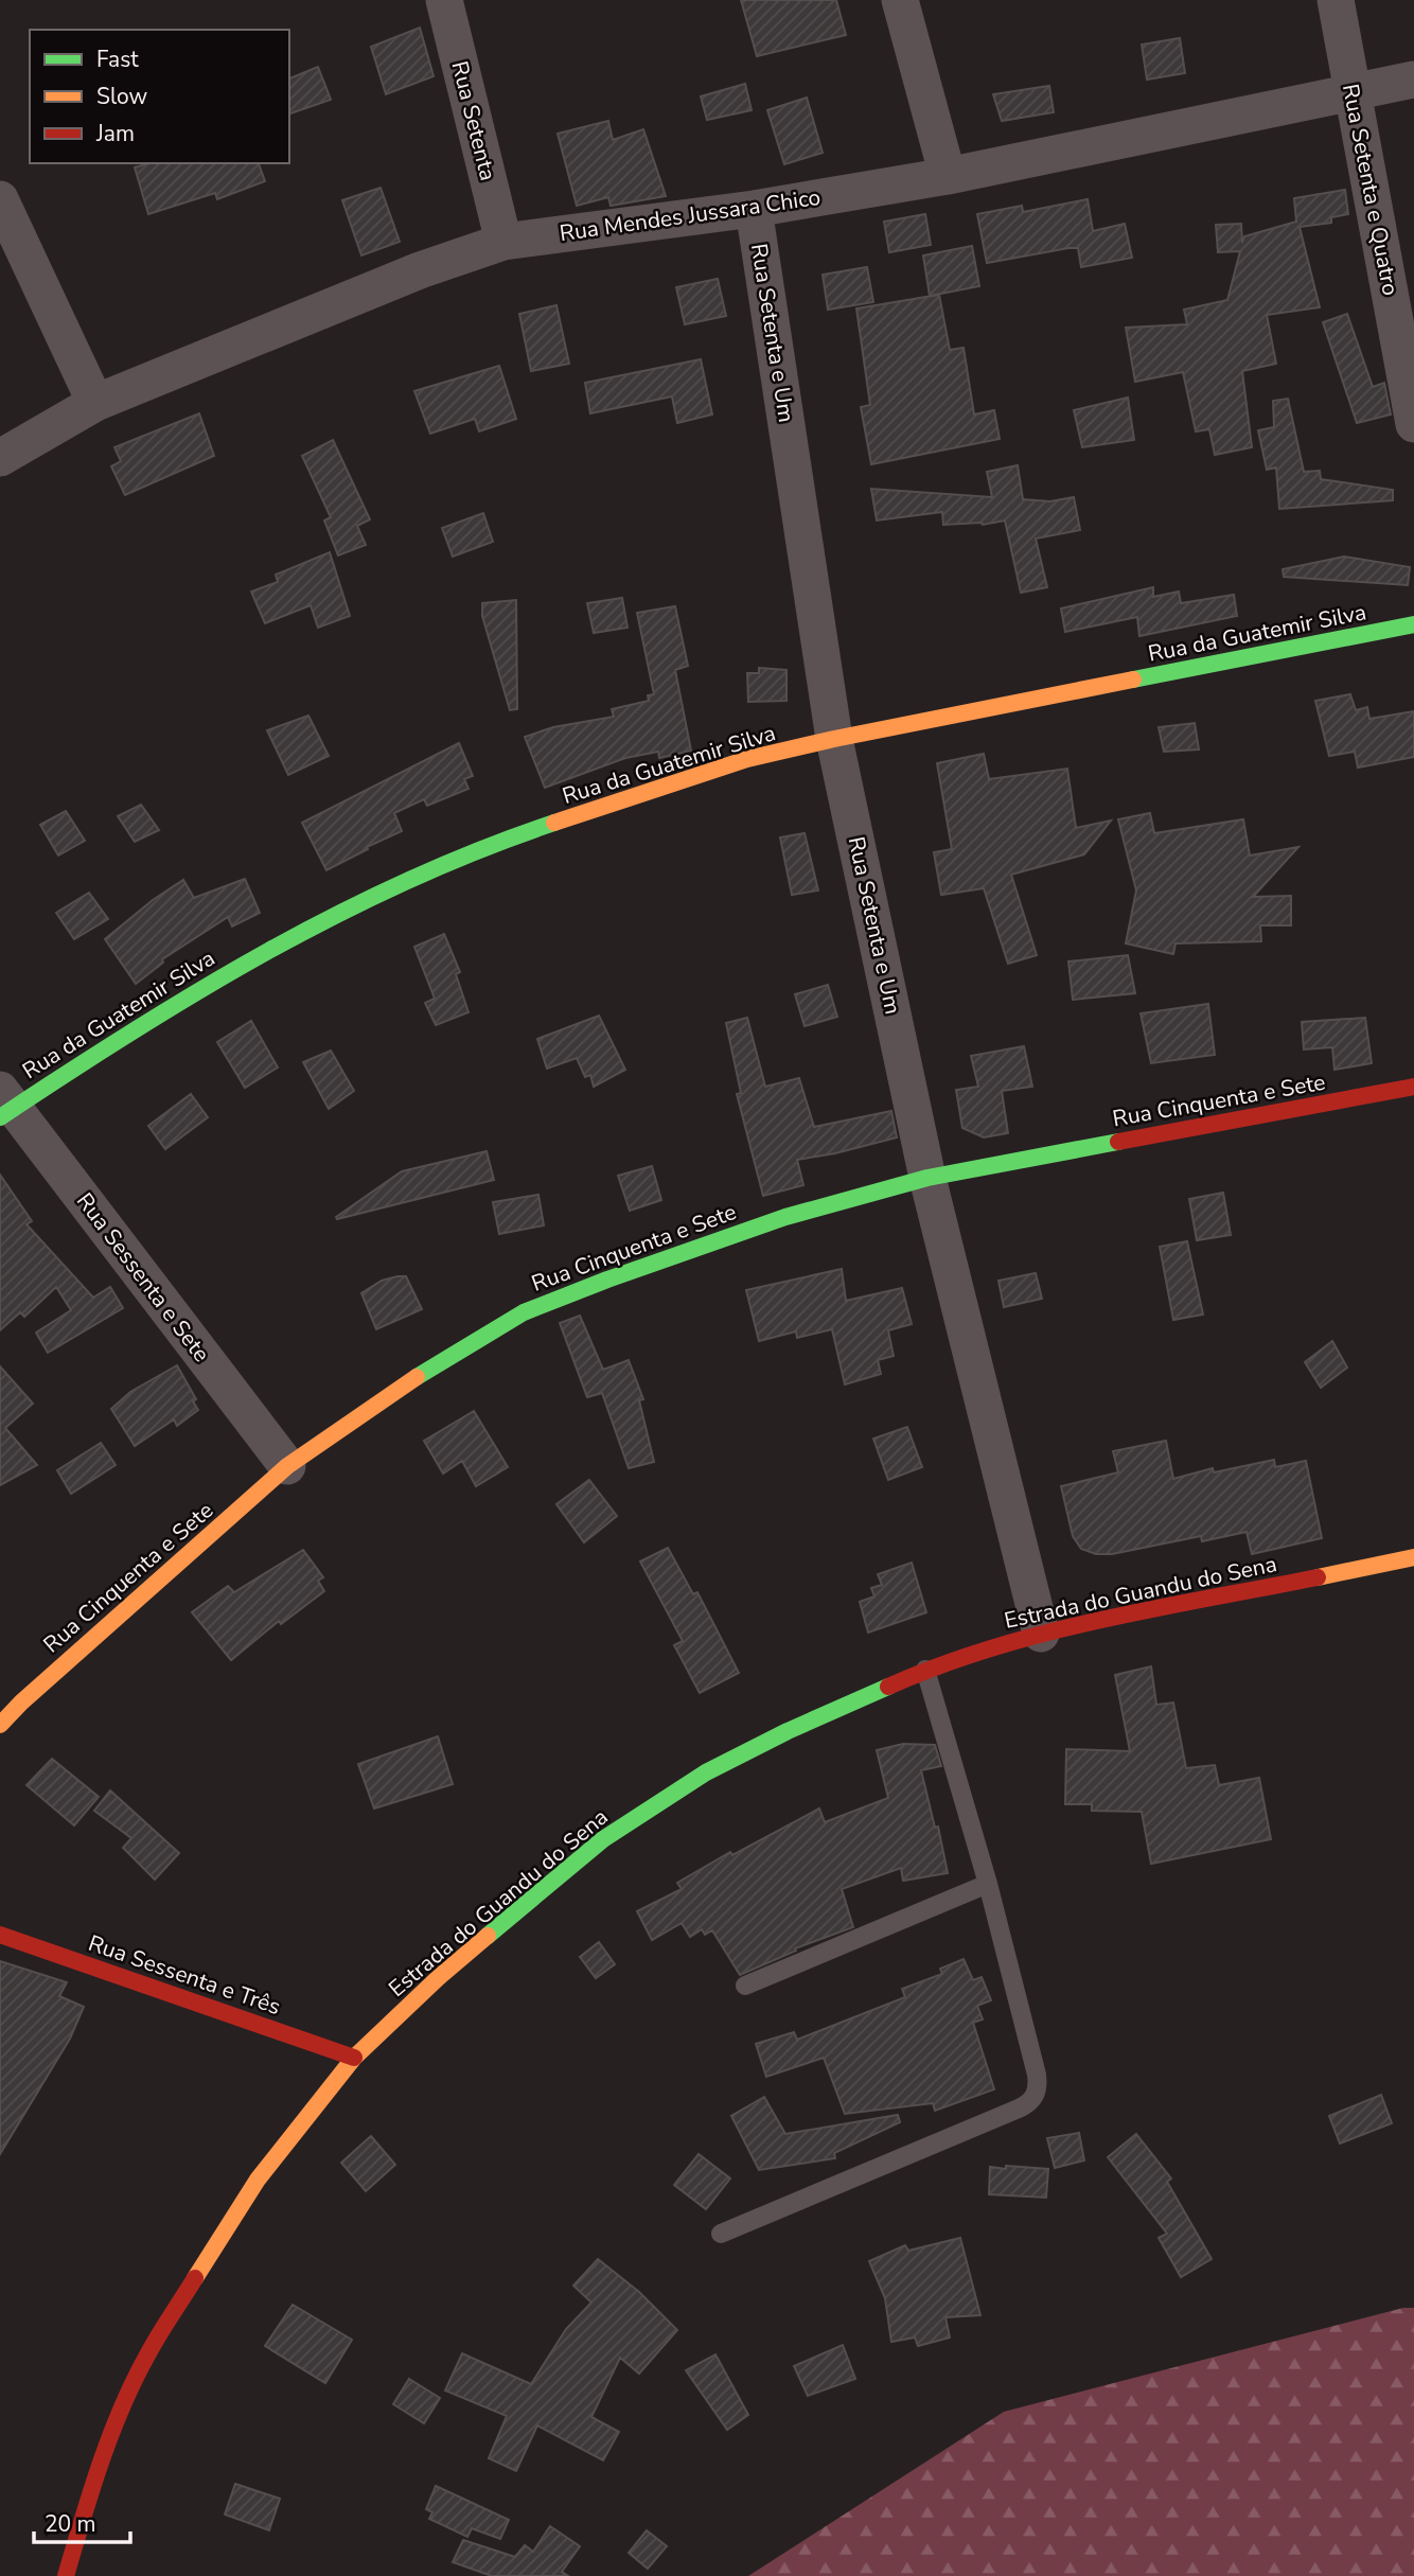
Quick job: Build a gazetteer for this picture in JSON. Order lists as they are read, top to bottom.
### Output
{
  "streets": {
    "street": [
      "Rua Setenta",
      "Rua Setenta e Quatro",
      "Rua Mendes Jussara Chico",
      "Rua Setenta e Um",
      "Rua da Guatemir Silva",
      "Rua Cinquenta e Sete",
      "Rua Sessenta e Sete",
      "Estrada do Guandu do Sena",
      "Rua Sessenta e Três"
    ]
  },
  "crossings": [
    ["Rua Setenta", "Rua Mendes Jussara Chico"],
    ["Rua Setenta e Quatro", "Rua Mendes Jussara Chico"],
    ["Rua Mendes Jussara Chico", "Rua Setenta e Um"],
    ["Rua Setenta e Um", "Rua da Guatemir Silva"],
    ["Rua Setenta e Um", "Rua Cinquenta e Sete"],
    ["Rua Setenta e Um", "Estrada do Guandu do Sena"],
    ["Rua da Guatemir Silva", "Rua Sessenta e Sete"],
    ["Rua Cinquenta e Sete", "Rua Sessenta e Sete"],
    ["Estrada do Guandu do Sena", "Rua Sessenta e Três"]
  ],
  "legend": ["Fast", "Slow", "Jam"],
  "scale_bar": "20 m"
}
